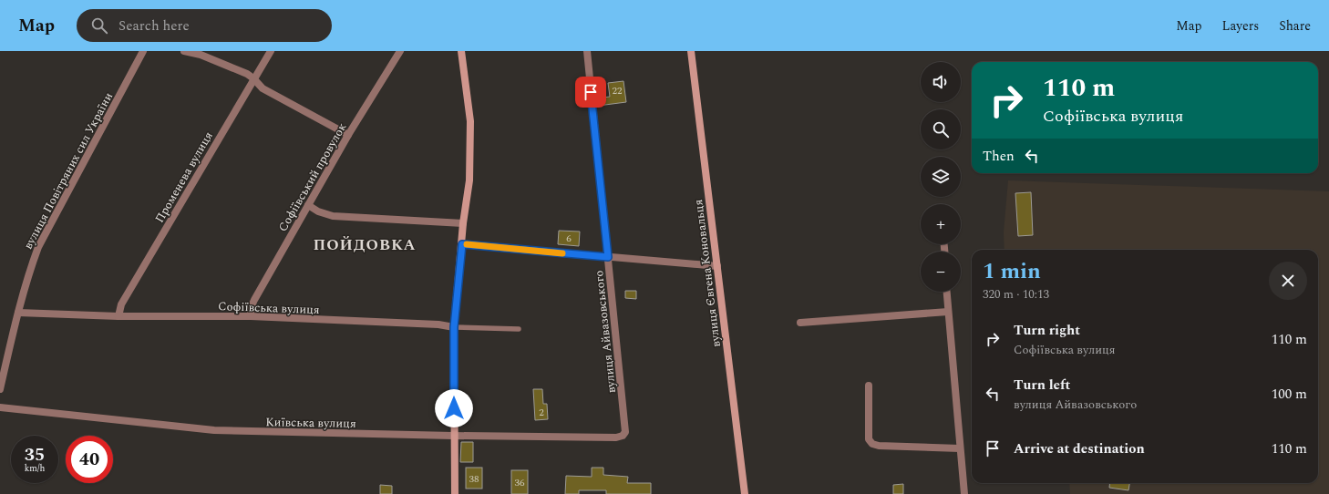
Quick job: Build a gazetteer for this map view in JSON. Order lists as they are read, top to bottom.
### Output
{
  "streets": {
    "street": [
      "вулиця Повітряних сил України",
      "Променева вулиця",
      "Софіївський провулок",
      "вулиця Євгена Коновальця",
      "Софіївська вулиця",
      "вулиця Айвазовського",
      "Київська вулиця"
    ]
  },
  "crossings": [
    ["вулиця Повітряних сил України", "Софіївська вулиця"],
    ["Променева вулиця", "Софіївська вулиця"],
    ["Софіївський провулок", "Софіївська вулиця"],
    ["вулиця Айвазовського", "Київська вулиця"]
  ],
  "districts": ["ПОЙДОВКА"],
  "house_numbers": [
    "22",
    "6",
    "2",
    "38",
    "36"
  ],
  "page": {
    "header": "Map",
    "search": "Search here",
    "nav": ["Map", "Layers", "Share"],
    "map_buttons": ["+", "−"],
    "turn": ["110 m", "Софіївська вулиця"],
    "then": "Then",
    "heading": ["1 min", "320 m · 10:13"],
    "list": [
      {
        "name": "Turn right",
        "note": "Софіївська вулиця",
        "value": "110 m"
      },
      {
        "name": "Turn left",
        "note": "вулиця Айвазовського",
        "value": "100 m"
      },
      {
        "name": "Arrive at destination",
        "value": "110 m"
      }
    ],
    "speed": "35 km/h",
    "limit": "40"
  }
}
